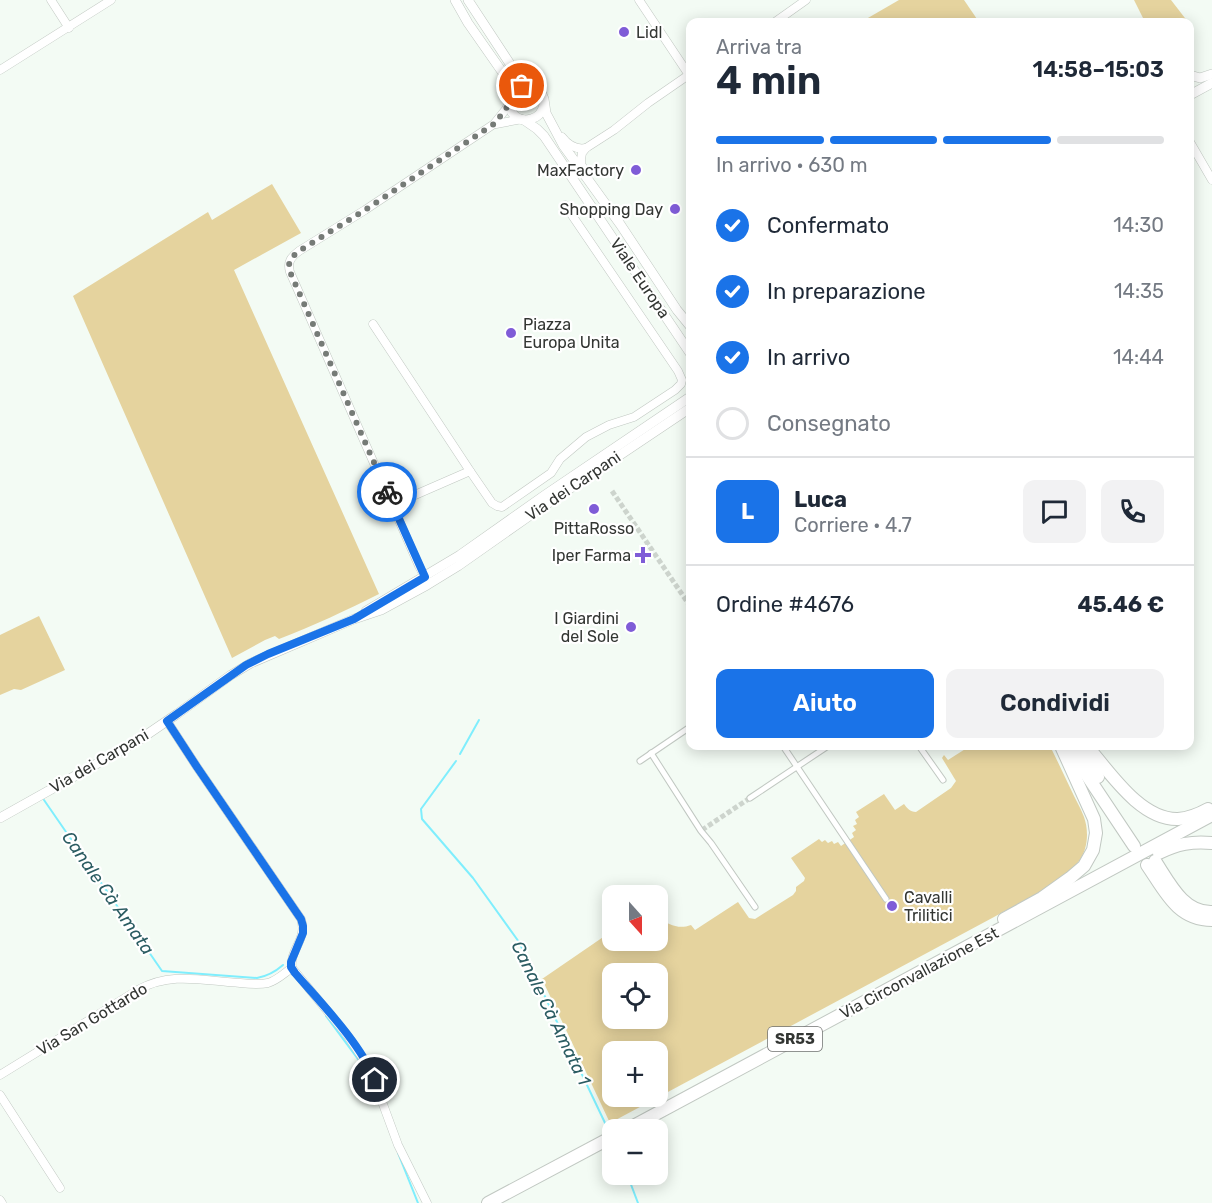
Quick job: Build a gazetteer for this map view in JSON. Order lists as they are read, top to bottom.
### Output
{
  "streets": {
    "main road": ["Via Circonvallazione Est", "SR53"],
    "street": ["Viale Europa", "Via dei Carpani", "Via San Gottardo"]
  },
  "water": ["Canale Cà Amata", "Canale Cà Amata 1"],
  "places": {
    "other": [
      "Lidl",
      "MaxFactory",
      "Shopping Day",
      "Piazza Europa Unita",
      "PittaRosso",
      "I Giardini del Sole",
      "Cavalli Trilitici"
    ],
    "health": ["Iper Farma"]
  },
  "north": "bottom",
  "page": {
    "heading": ["4 min", "Arriva tra", "14:58–15:03"],
    "panel": [
      "Luca",
      "Corriere · 4.7",
      "Ordine #4676",
      "45.46 €"
    ],
    "bar": "In arrivo · 630 m",
    "list": [
      ["Confermato", "14:30"],
      ["In preparazione", "14:35"],
      ["In arrivo", "14:44"],
      "Consegnato"
    ],
    "round": "L",
    "buttons": ["Aiuto", "Condividi"],
    "map_buttons": ["+", "−"]
  }
}
